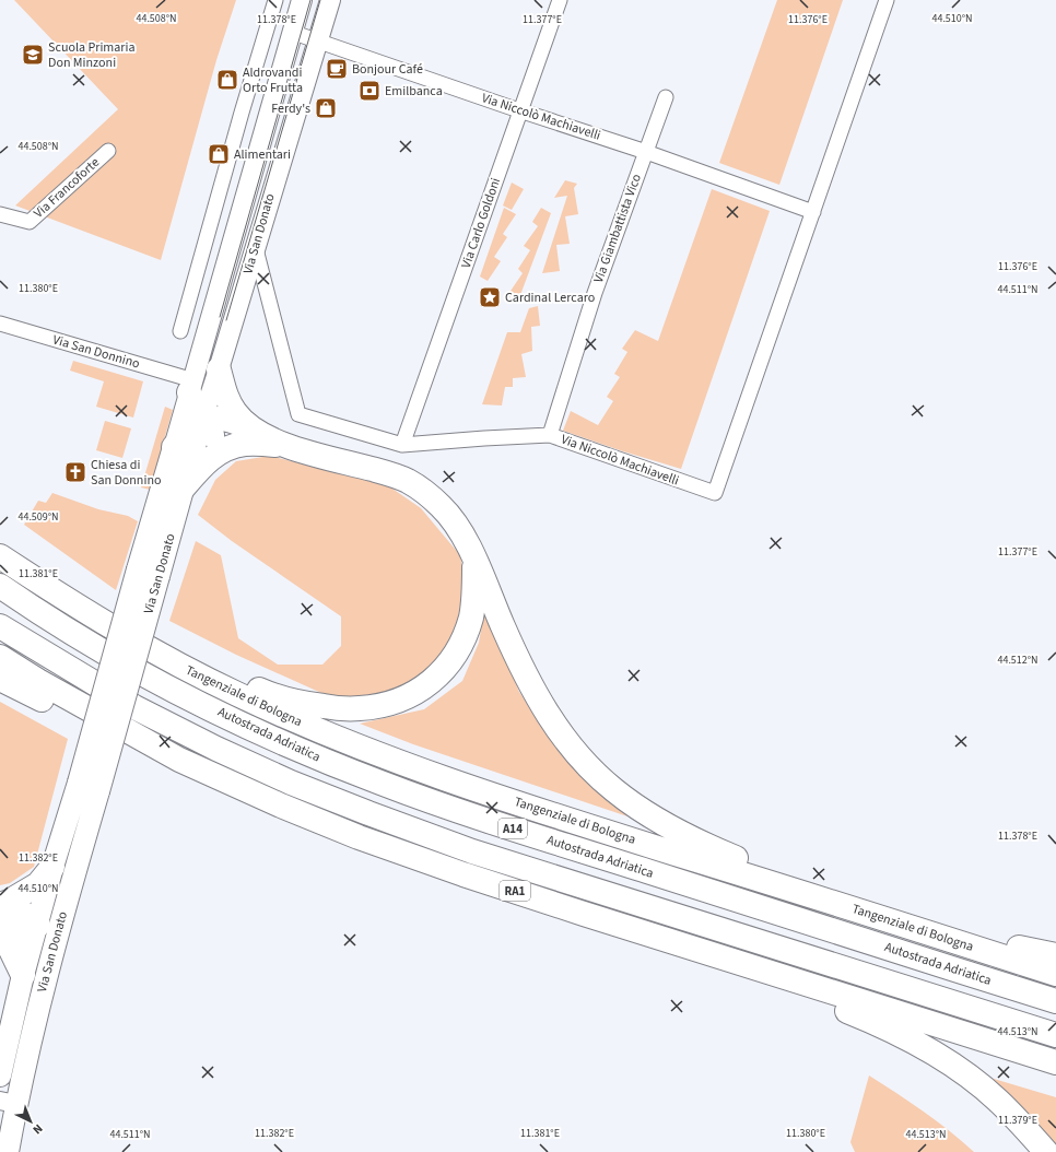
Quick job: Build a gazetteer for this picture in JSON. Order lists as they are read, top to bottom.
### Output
{
  "streets": {
    "highway": [
      "Tangenziale di Bologna",
      "Autostrada Adriatica",
      "A14",
      "RA1"
    ],
    "main road": ["Via San Donato"],
    "street": [
      "Via Niccolò Machiavelli",
      "Via Francoforte",
      "Via Carlo Goldoni",
      "Via Giambattista Vico",
      "Via San Donnino"
    ]
  },
  "crossings": [
    ["Via Niccolò Machiavelli", "Via Carlo Goldoni"],
    ["Via Niccolò Machiavelli", "Via Giambattista Vico"],
    ["Via Niccolò Machiavelli", "Via San Donato"],
    ["Via San Donato", "Via San Donnino"]
  ],
  "places": {
    "school or university": ["Scuola Primaria Don Minzoni"],
    "cafe": ["Bonjour Café"],
    "shop": ["Aldrovandi Orto Frutta", "Ferdy's", "Alimentari"],
    "bank": ["Emilbanca"],
    "place": ["Cardinal Lercaro"],
    "church": ["Chiesa di San Donnino"]
  },
  "north": "bottom right",
  "coordinates": [
    "44.508°N",
    "44.510°N",
    "11.378°E",
    "11.377°E",
    "11.376°E",
    "11.380°E",
    "44.511°N",
    "44.509°N",
    "11.381°E",
    "44.512°N",
    "11.382°E",
    "44.513°N",
    "11.379°E"
  ]
}
